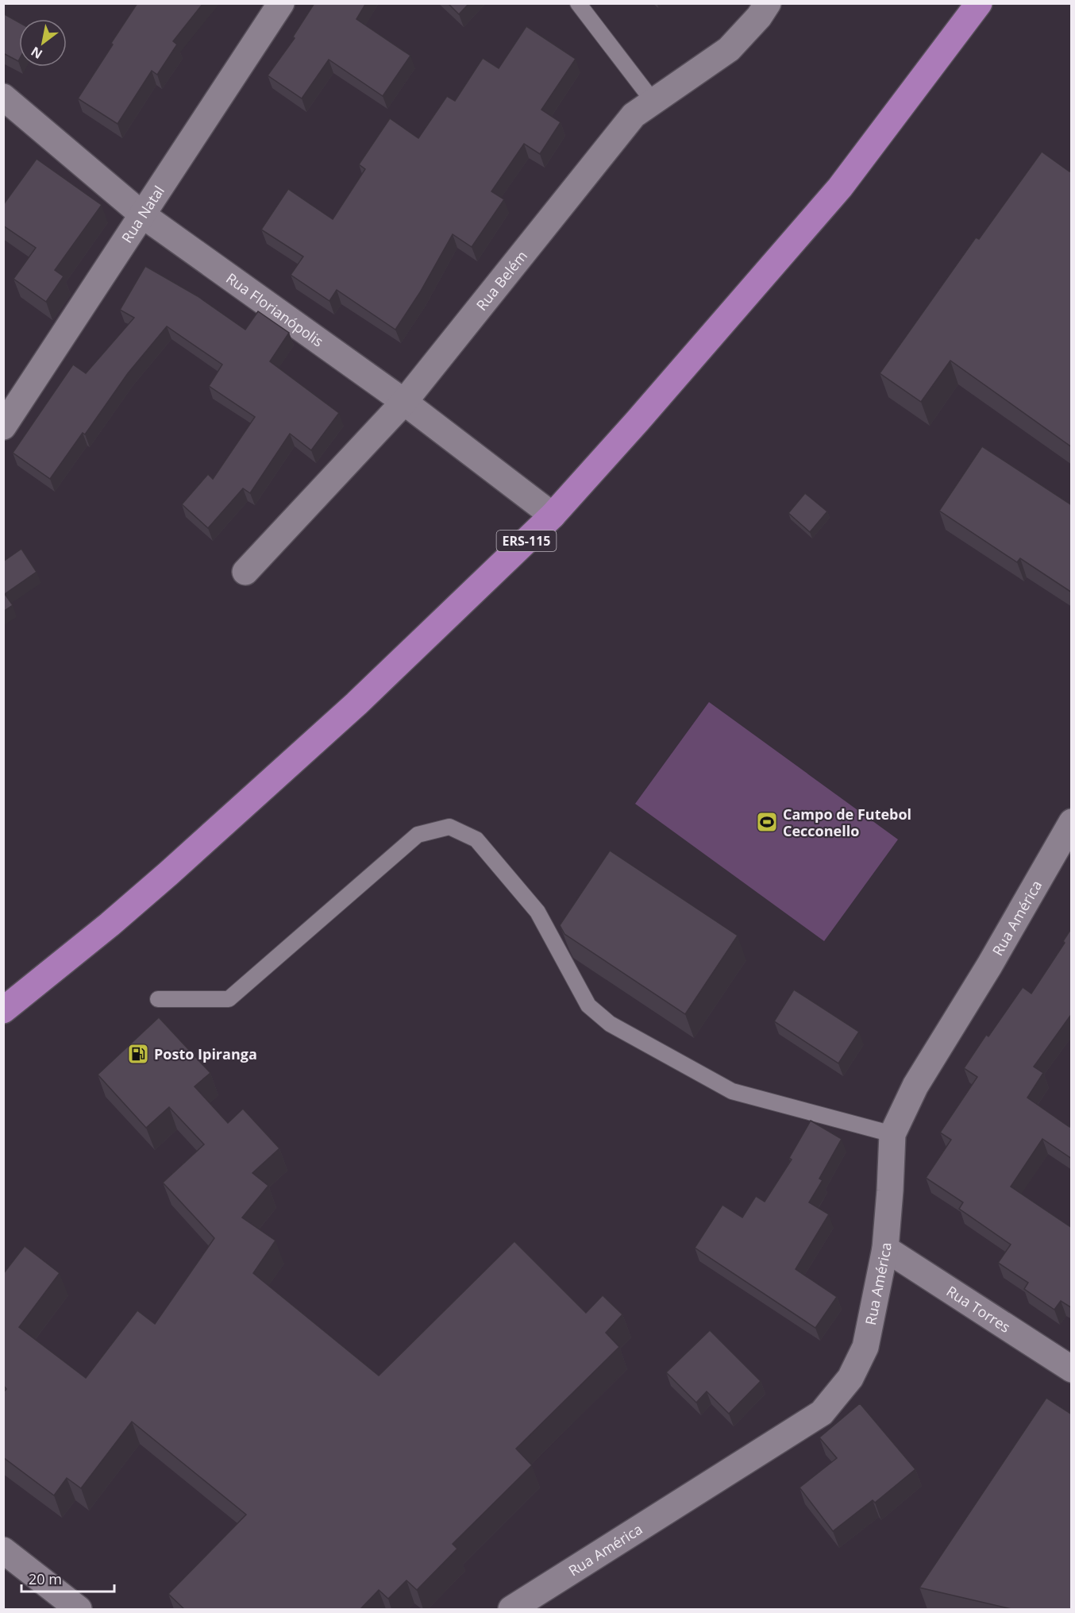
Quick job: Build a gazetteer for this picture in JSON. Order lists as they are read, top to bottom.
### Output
{
  "streets": {
    "main road": ["ERS-115"],
    "street": [
      "Rua Natal",
      "Rua Belém",
      "Rua Florianópolis",
      "Rua América",
      "Rua Torres"
    ]
  },
  "crossings": [
    ["Rua Natal", "Rua Florianópolis"],
    ["Rua Belém", "Rua Florianópolis"],
    ["Rua Florianópolis", "ERS-115"],
    ["Rua América", "Rua Torres"]
  ],
  "places": {
    "sports": ["Campo de Futebol Cecconello"],
    "fuel station": ["Posto Ipiranga"]
  },
  "scale_bar": "20 m",
  "north": "bottom left"
}
